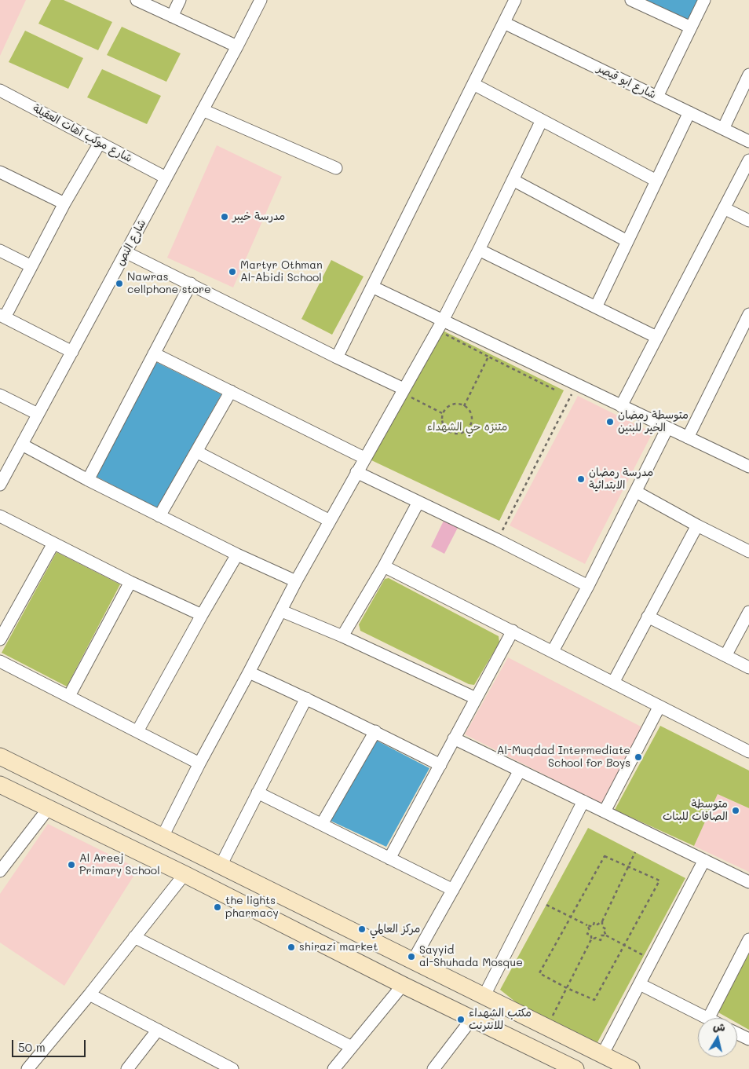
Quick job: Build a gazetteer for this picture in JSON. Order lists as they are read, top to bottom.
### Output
{
  "streets": {
    "street": ["شارع ابو قيصر", "شارع موكب آهات العقيلة", "شارع النص"]
  },
  "crossings": [
    ["شارع موكب آهات العقيلة", "شارع النص"]
  ],
  "parks": ["متنزه حي الشهداء"],
  "places": [
    "مدرسة خيبر",
    "Martyr Othman Al-Abidi School",
    "Nawras cellphone store",
    "متوسطة رمضان الخير للبنين",
    "مدرسة رمضان الابتدائية",
    "Al-Muqdad Intermediate School for Boys",
    "متوسطة الصافات للبنات",
    "Al Areej Primary School",
    "the lights pharmacy",
    "مركز العالمي",
    "shirazi market",
    "Sayyid al-Shuhada Mosque",
    "مكتب الشهداء للانترنت"
  ],
  "scale_bar": "50 m",
  "north": "top"
}
